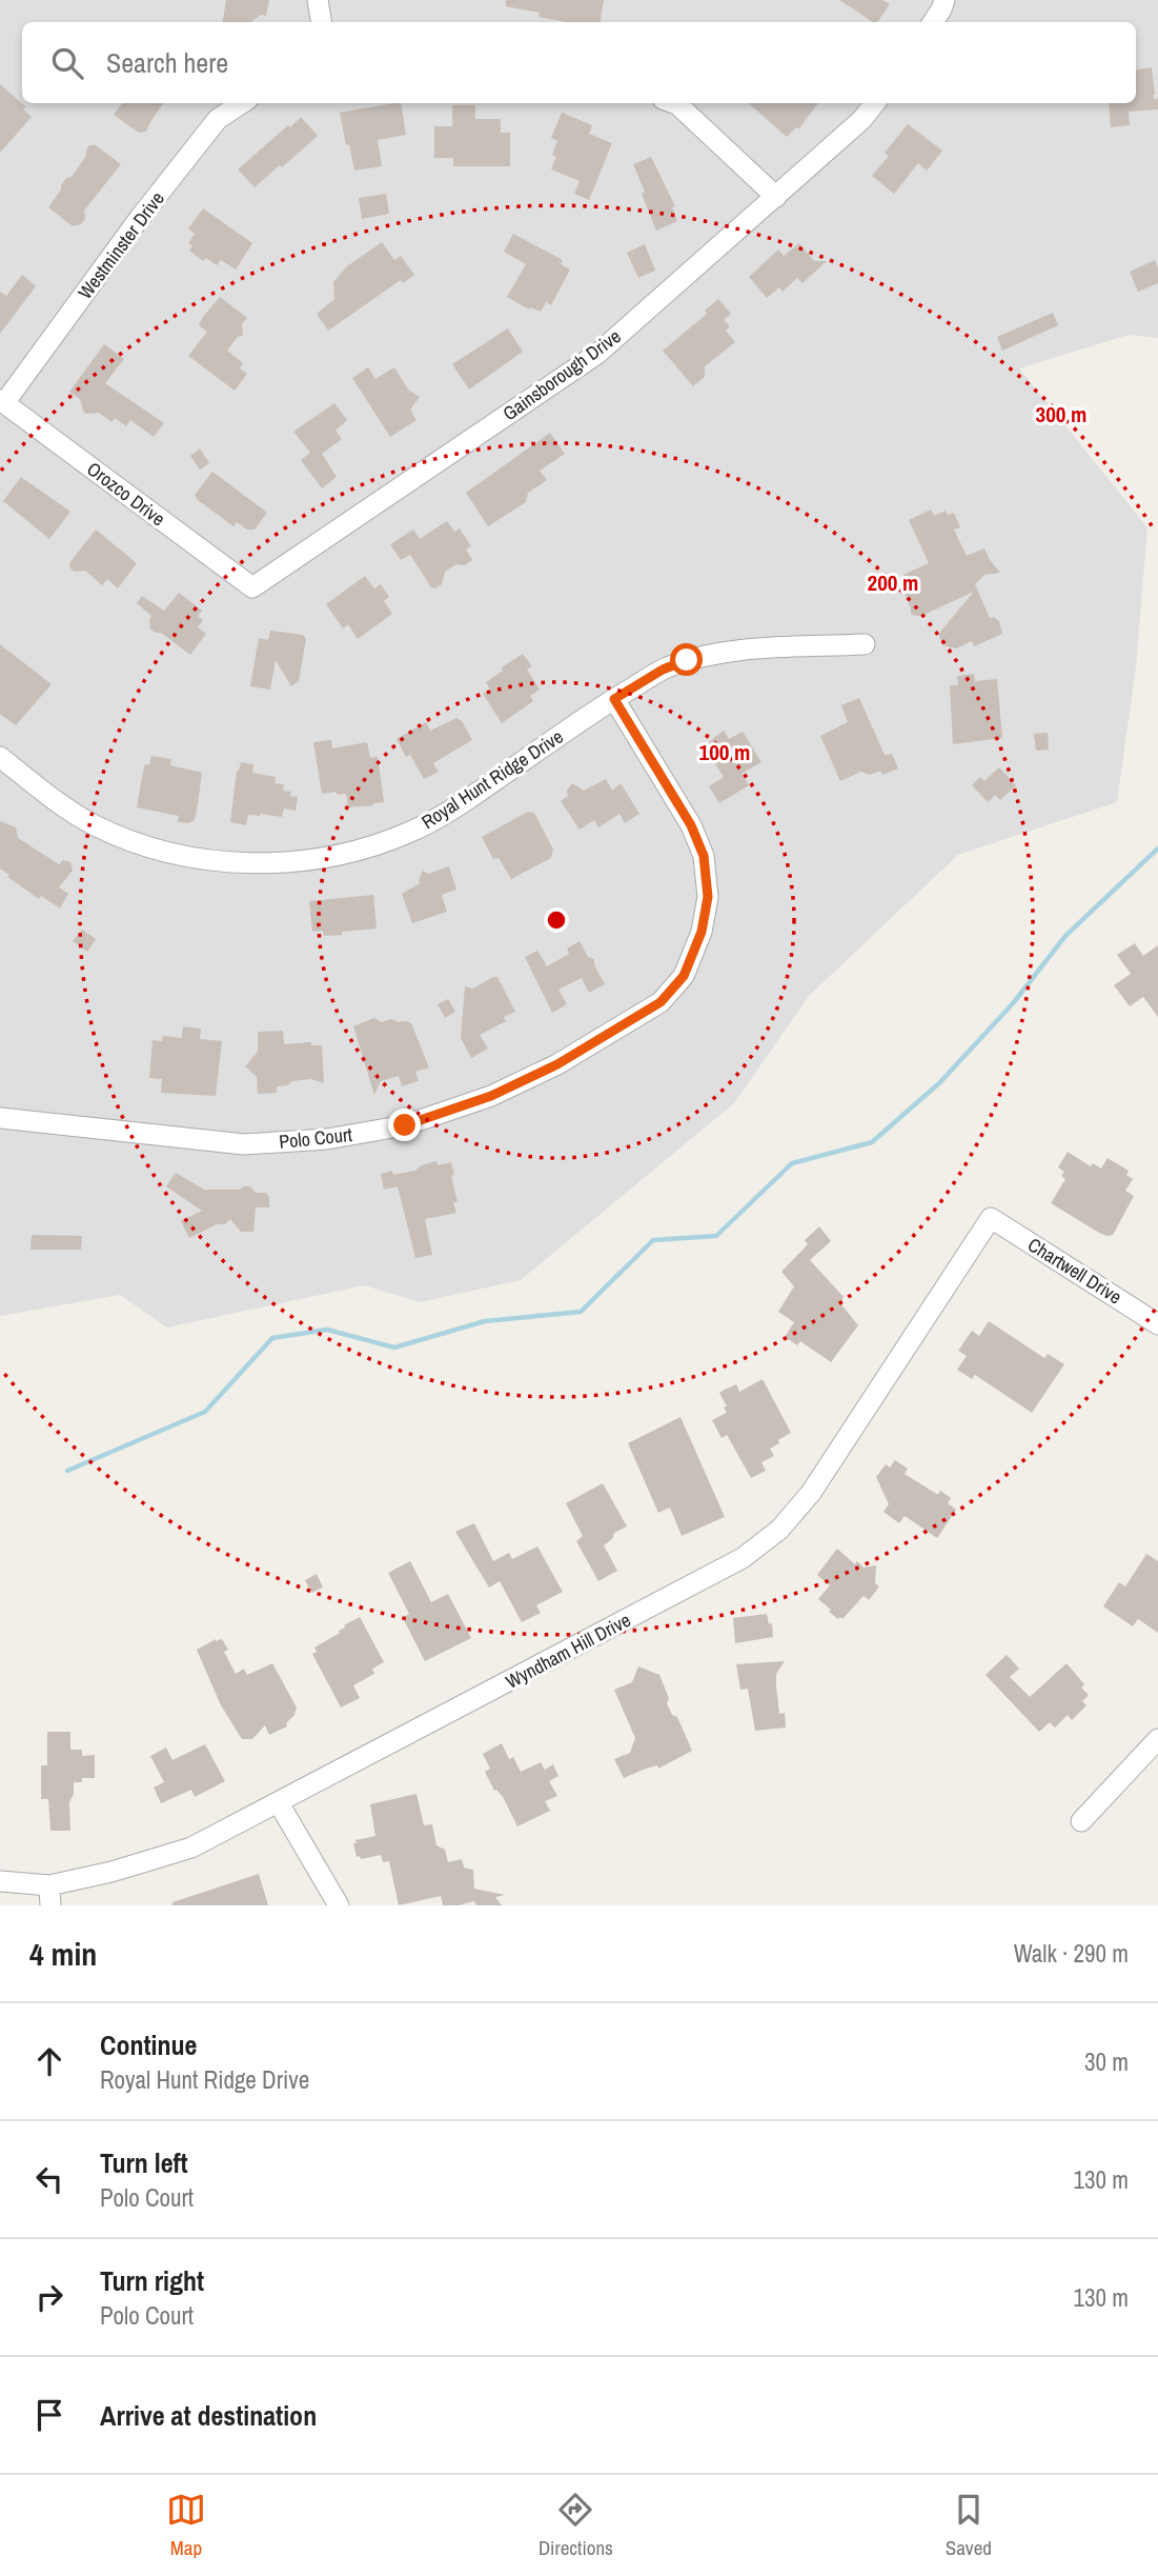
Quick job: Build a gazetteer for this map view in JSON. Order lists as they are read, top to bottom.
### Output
{
  "streets": {
    "street": [
      "Westminster Drive",
      "Gainsborough Drive",
      "Orozco Drive",
      "Royal Hunt Ridge Drive",
      "Polo Court",
      "Chartwell Drive",
      "Wyndham Hill Drive"
    ]
  },
  "crossings": [
    ["Westminster Drive", "Orozco Drive"],
    ["Gainsborough Drive", "Orozco Drive"],
    ["Royal Hunt Ridge Drive", "Polo Court"],
    ["Chartwell Drive", "Wyndham Hill Drive"]
  ],
  "page": {
    "search": "Search here",
    "heading": ["4 min", "Walk · 290 m"],
    "list": [
      ["Continue", "Royal Hunt Ridge Drive", "30 m"],
      ["Turn left", "Polo Court", "130 m"],
      ["Turn right", "Polo Court", "130 m"],
      "Arrive at destination"
    ],
    "nav": ["Map", "Directions", "Saved"]
  },
  "rings": ["300 m", "200 m", "100 m"]
}
